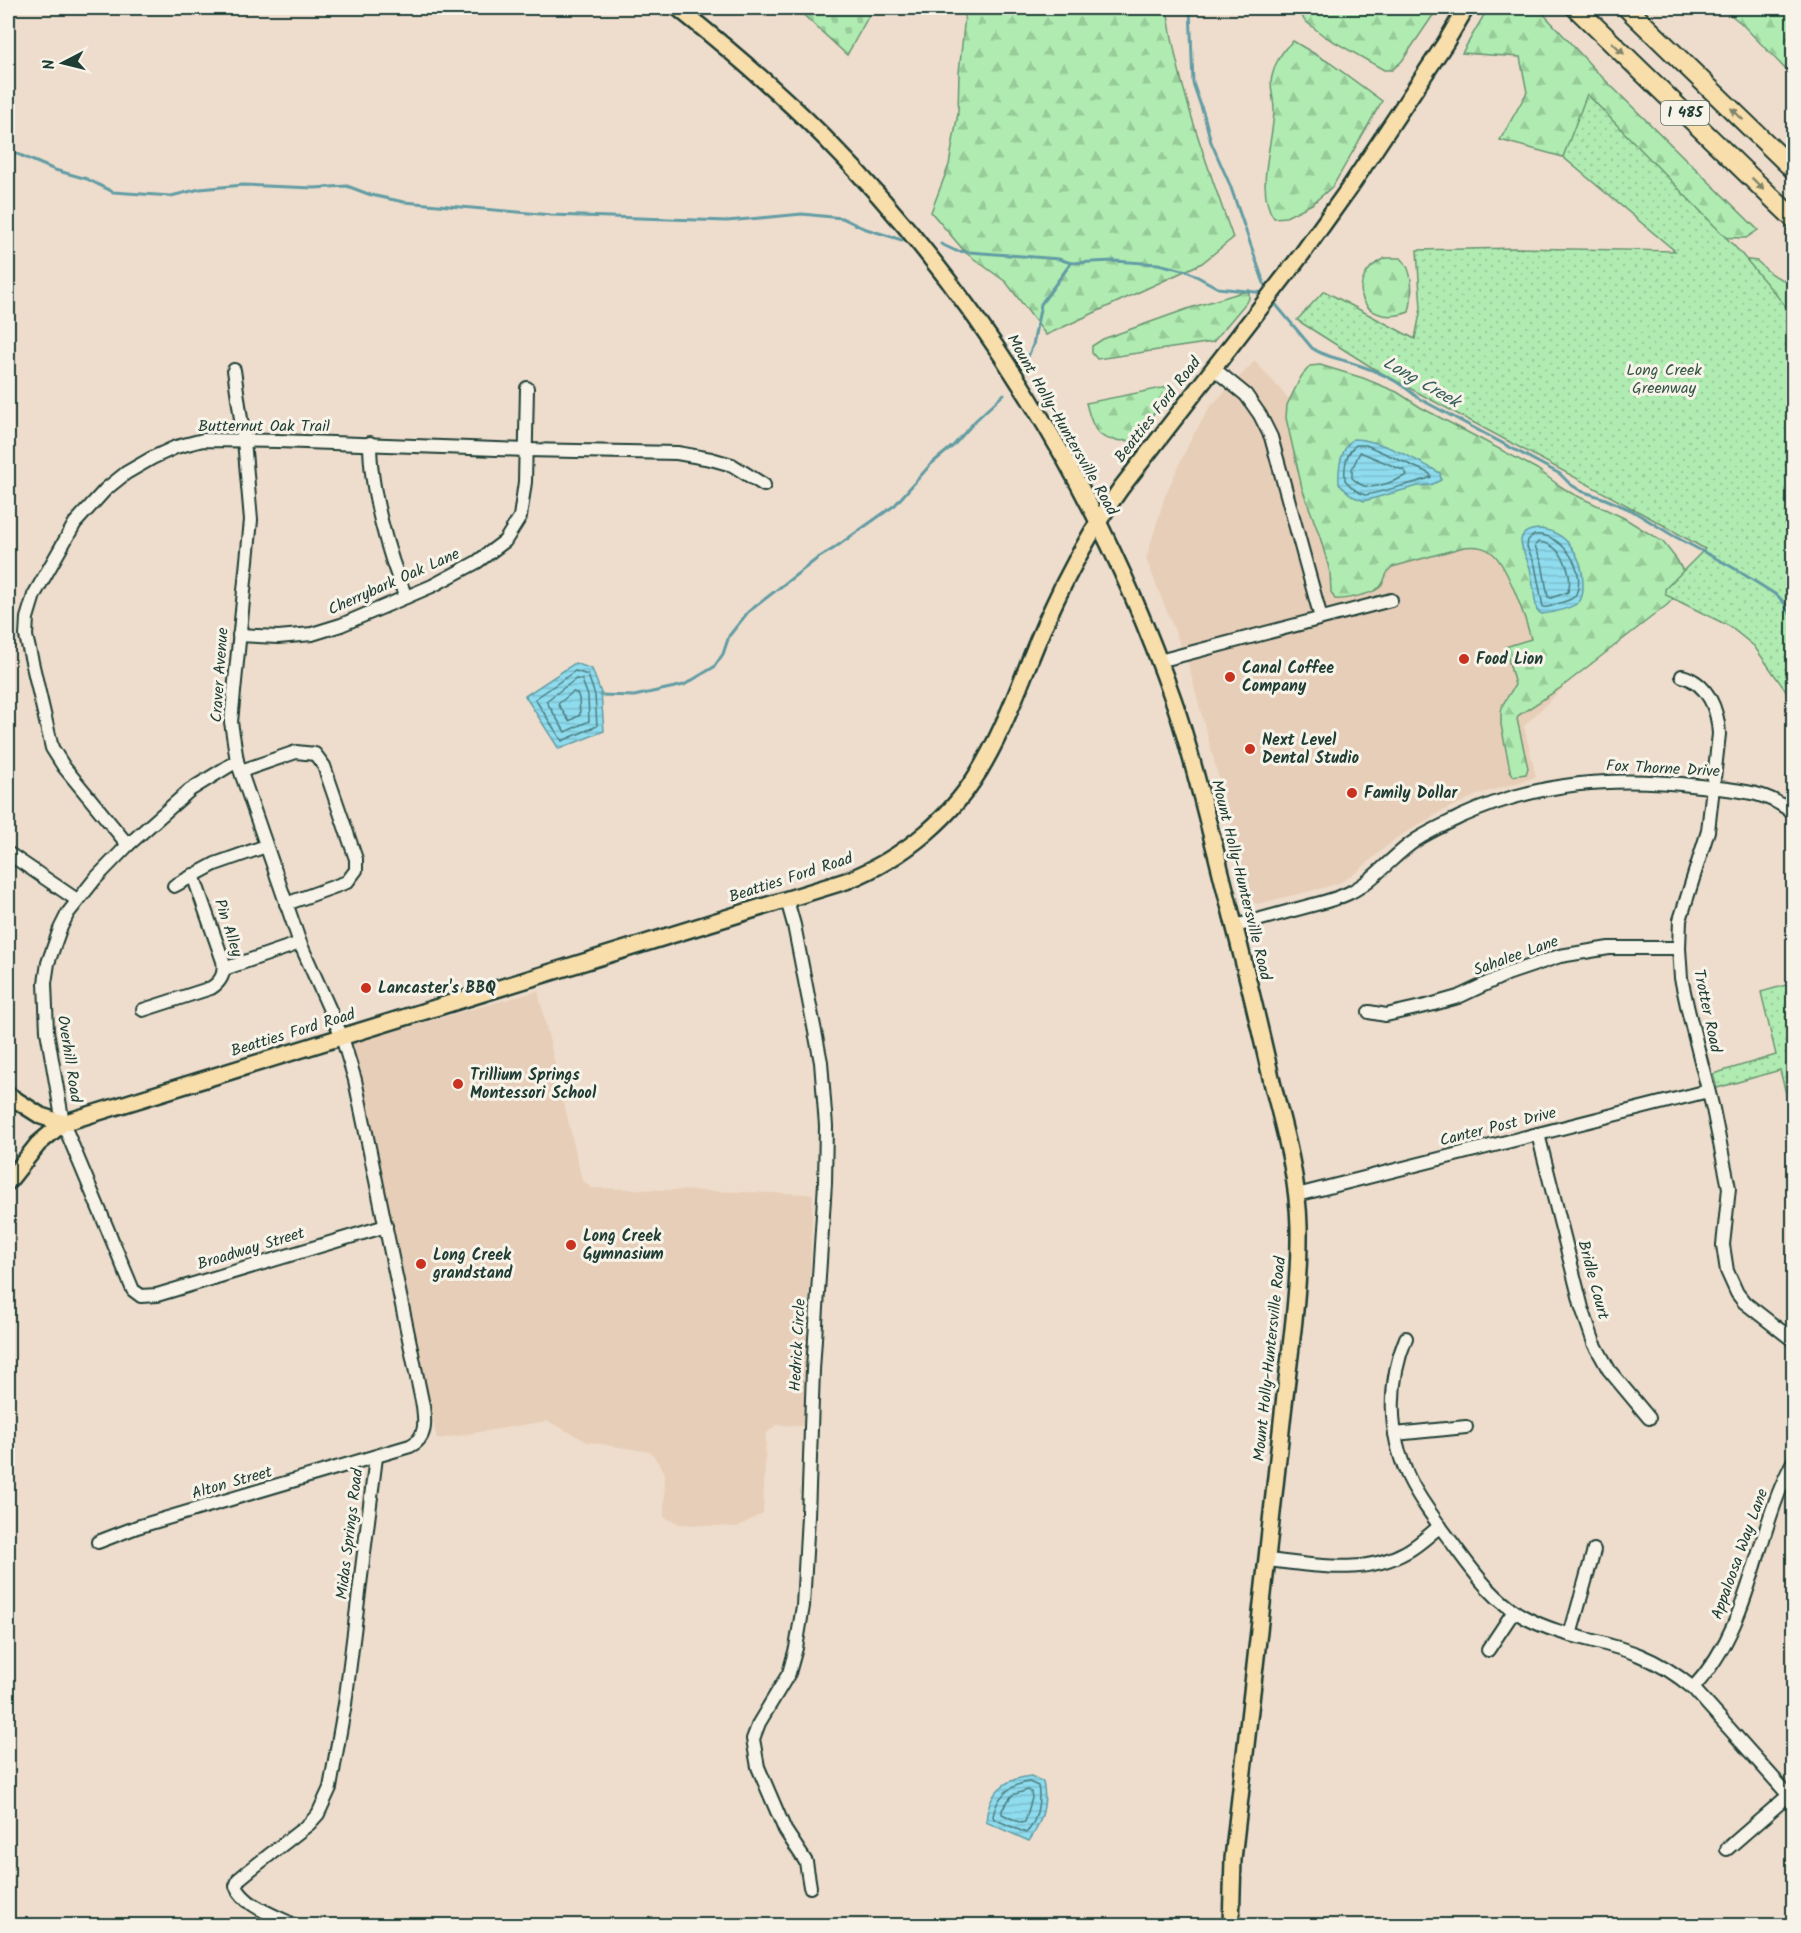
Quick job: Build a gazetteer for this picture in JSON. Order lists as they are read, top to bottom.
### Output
{
  "streets": {
    "highway": ["I 485"],
    "main road": ["Beatties Ford Road", "Mount Holly-Huntersville Road"],
    "street": [
      "Butternut Oak Trail",
      "Cherrybark Oak Lane",
      "Craver Avenue",
      "Fox Thorne Drive",
      "Pin Alley",
      "Sahalee Lane",
      "Trotter Road",
      "Overhill Road",
      "Canter Post Drive",
      "Broadway Street",
      "Bridle Court",
      "Hedrick Circle",
      "Alton Street",
      "Midas Springs Road",
      "Appaloosa Way Lane"
    ]
  },
  "crossings": [
    ["Beatties Ford Road", "Mount Holly-Huntersville Road"],
    ["Beatties Ford Road", "Craver Avenue"],
    ["Beatties Ford Road", "Overhill Road"],
    ["Beatties Ford Road", "Hedrick Circle"],
    ["Beatties Ford Road", "Midas Springs Road"],
    ["Mount Holly-Huntersville Road", "Fox Thorne Drive"],
    ["Mount Holly-Huntersville Road", "Canter Post Drive"],
    ["Butternut Oak Trail", "Cherrybark Oak Lane"],
    ["Butternut Oak Trail", "Craver Avenue"],
    ["Butternut Oak Trail", "Overhill Road"],
    ["Cherrybark Oak Lane", "Craver Avenue"],
    ["Craver Avenue", "Overhill Road"],
    ["Craver Avenue", "Midas Springs Road"],
    ["Fox Thorne Drive", "Trotter Road"],
    ["Sahalee Lane", "Trotter Road"],
    ["Trotter Road", "Canter Post Drive"],
    ["Overhill Road", "Broadway Street"],
    ["Canter Post Drive", "Bridle Court"],
    ["Broadway Street", "Midas Springs Road"],
    ["Alton Street", "Midas Springs Road"]
  ],
  "water": ["Long Creek"],
  "parks": ["Long Creek Greenway"],
  "places": [
    "Food Lion",
    "Canal Coffee Company",
    "Next Level Dental Studio",
    "Family Dollar",
    "Lancaster's BBQ",
    "Trillium Springs Montessori School",
    "Long Creek Gymnasium",
    "Long Creek grandstand"
  ],
  "north": "left"
}
